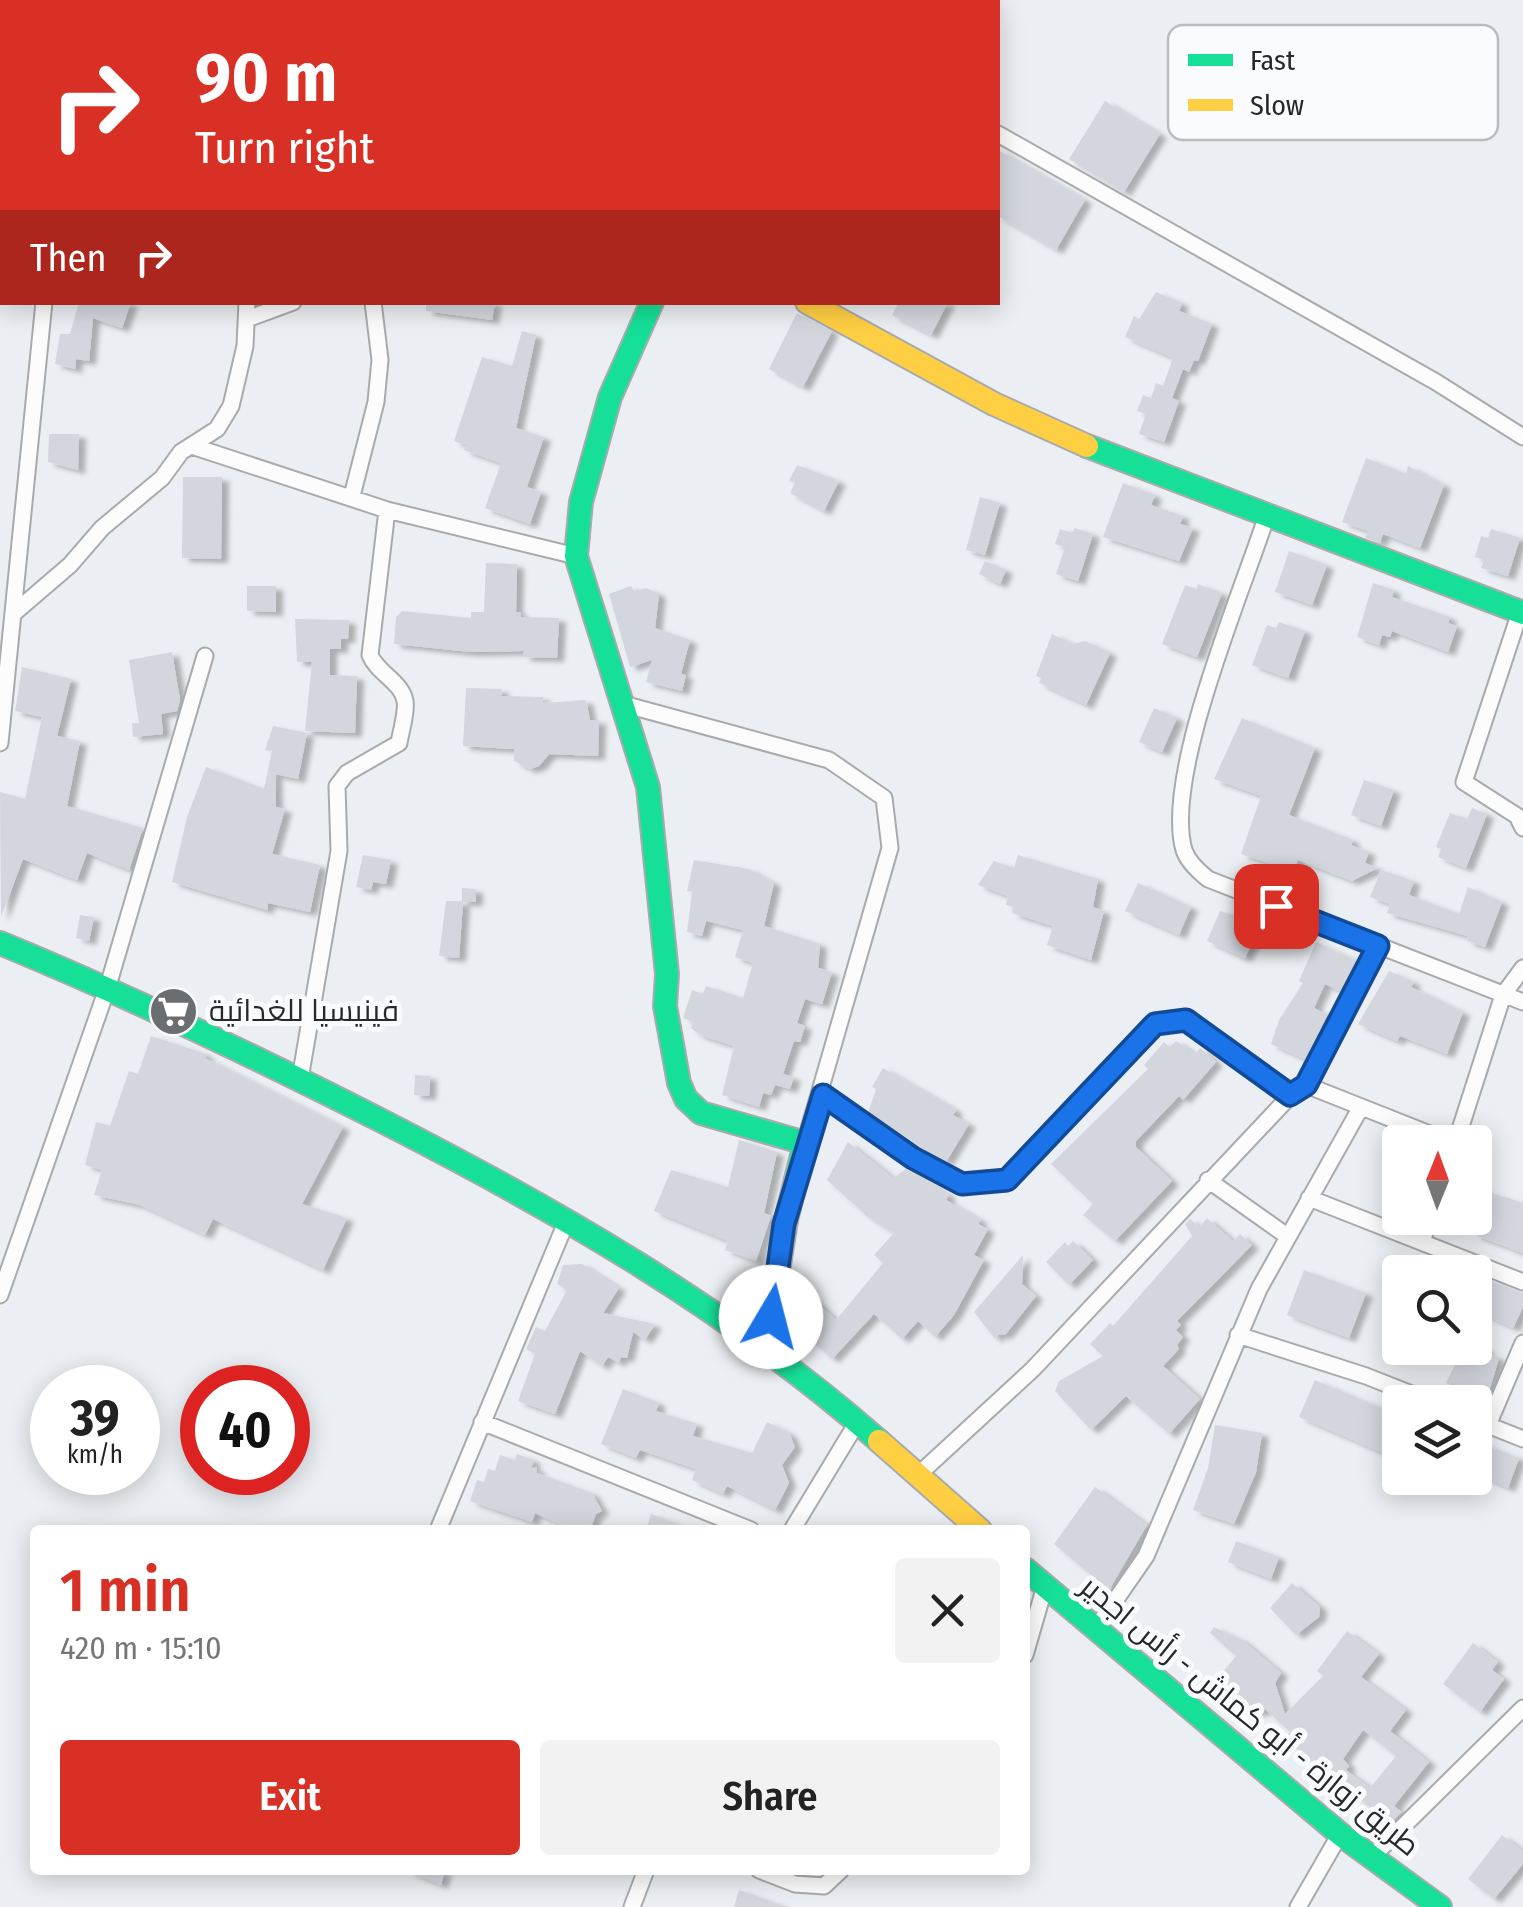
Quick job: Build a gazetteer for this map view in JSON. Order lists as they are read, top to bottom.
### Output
{
  "streets": {
    "street": ["طريق زوارة - أبو كماش - رأس اجدير"]
  },
  "places": {
    "supermarket": ["فينيسيا للغدائية"]
  },
  "legend": ["Fast", "Slow"],
  "north": "top",
  "page": {
    "turn": ["90 m", "Turn right"],
    "then": "Then",
    "speed": "39 km/h",
    "limit": "40",
    "heading": ["1 min", "420 m · 15:10"],
    "buttons": ["Exit", "Share"]
  }
}
